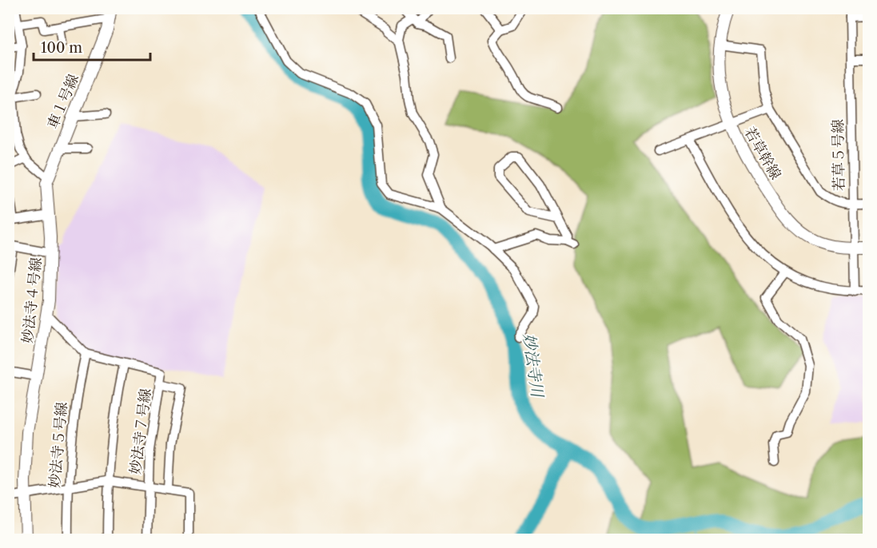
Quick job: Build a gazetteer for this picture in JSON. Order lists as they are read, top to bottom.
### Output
{
  "streets": {
    "street": [
      "車１号線",
      "若草幹線",
      "若草５号線",
      "妙法寺４号線",
      "妙法寺７号線",
      "妙法寺５号線"
    ]
  },
  "crossings": [
    ["車１号線", "妙法寺４号線"],
    ["若草幹線", "若草５号線"],
    ["妙法寺４号線", "妙法寺７号線"],
    ["妙法寺７号線", "妙法寺５号線"]
  ],
  "water": ["妙法寺川"],
  "scale_bar": "100 m"
}
